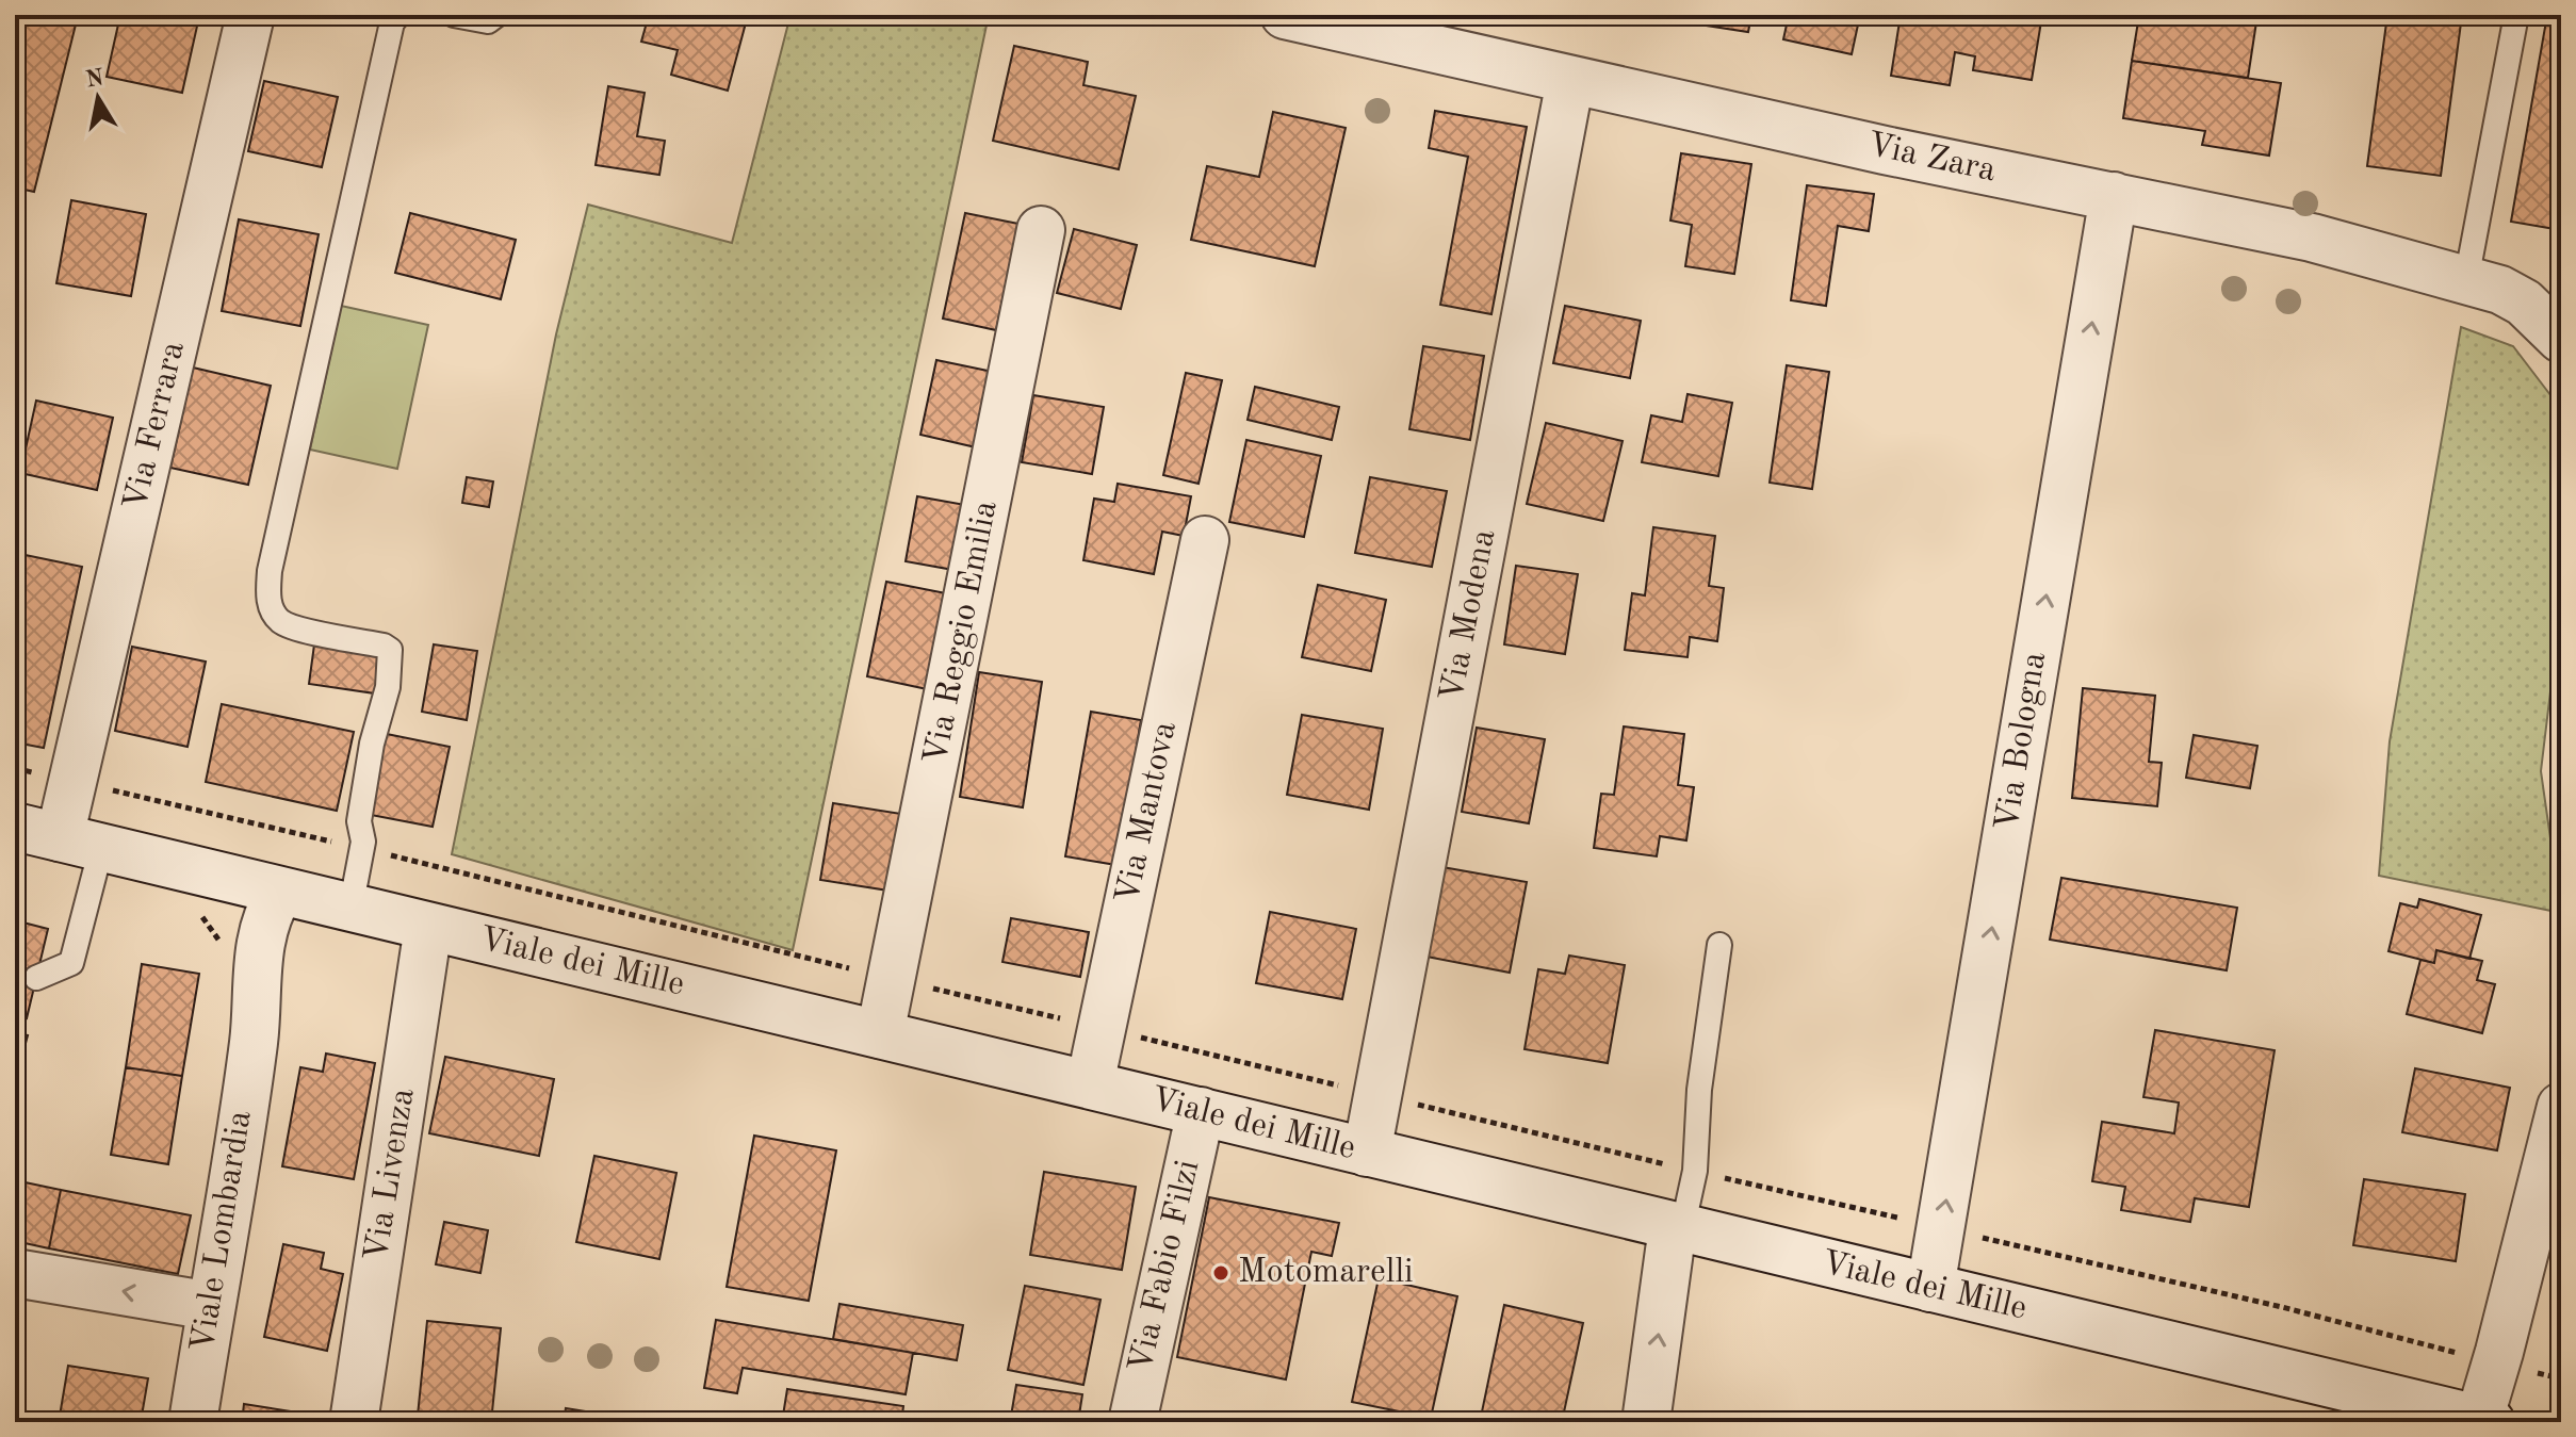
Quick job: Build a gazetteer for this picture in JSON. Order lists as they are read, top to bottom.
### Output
{
  "streets": {
    "street": [
      "Via Zara",
      "Via Ferrara",
      "Via Modena",
      "Via Reggio Emilia",
      "Via Bologna",
      "Via Mantova",
      "Viale dei Mille",
      "Via Livenza",
      "Viale Lombardia",
      "Via Fabio Filzi"
    ]
  },
  "crossings": [
    ["Via Zara", "Via Modena"],
    ["Via Zara", "Via Bologna"],
    ["Via Ferrara", "Viale dei Mille"],
    ["Via Modena", "Viale dei Mille"],
    ["Via Reggio Emilia", "Viale dei Mille"],
    ["Via Bologna", "Viale dei Mille"],
    ["Via Mantova", "Viale dei Mille"],
    ["Viale dei Mille", "Via Livenza"],
    ["Viale dei Mille", "Viale Lombardia"],
    ["Viale dei Mille", "Via Fabio Filzi"]
  ],
  "one_way": ["Via Bologna"],
  "places": ["Motomarelli"],
  "north": "top"
}
